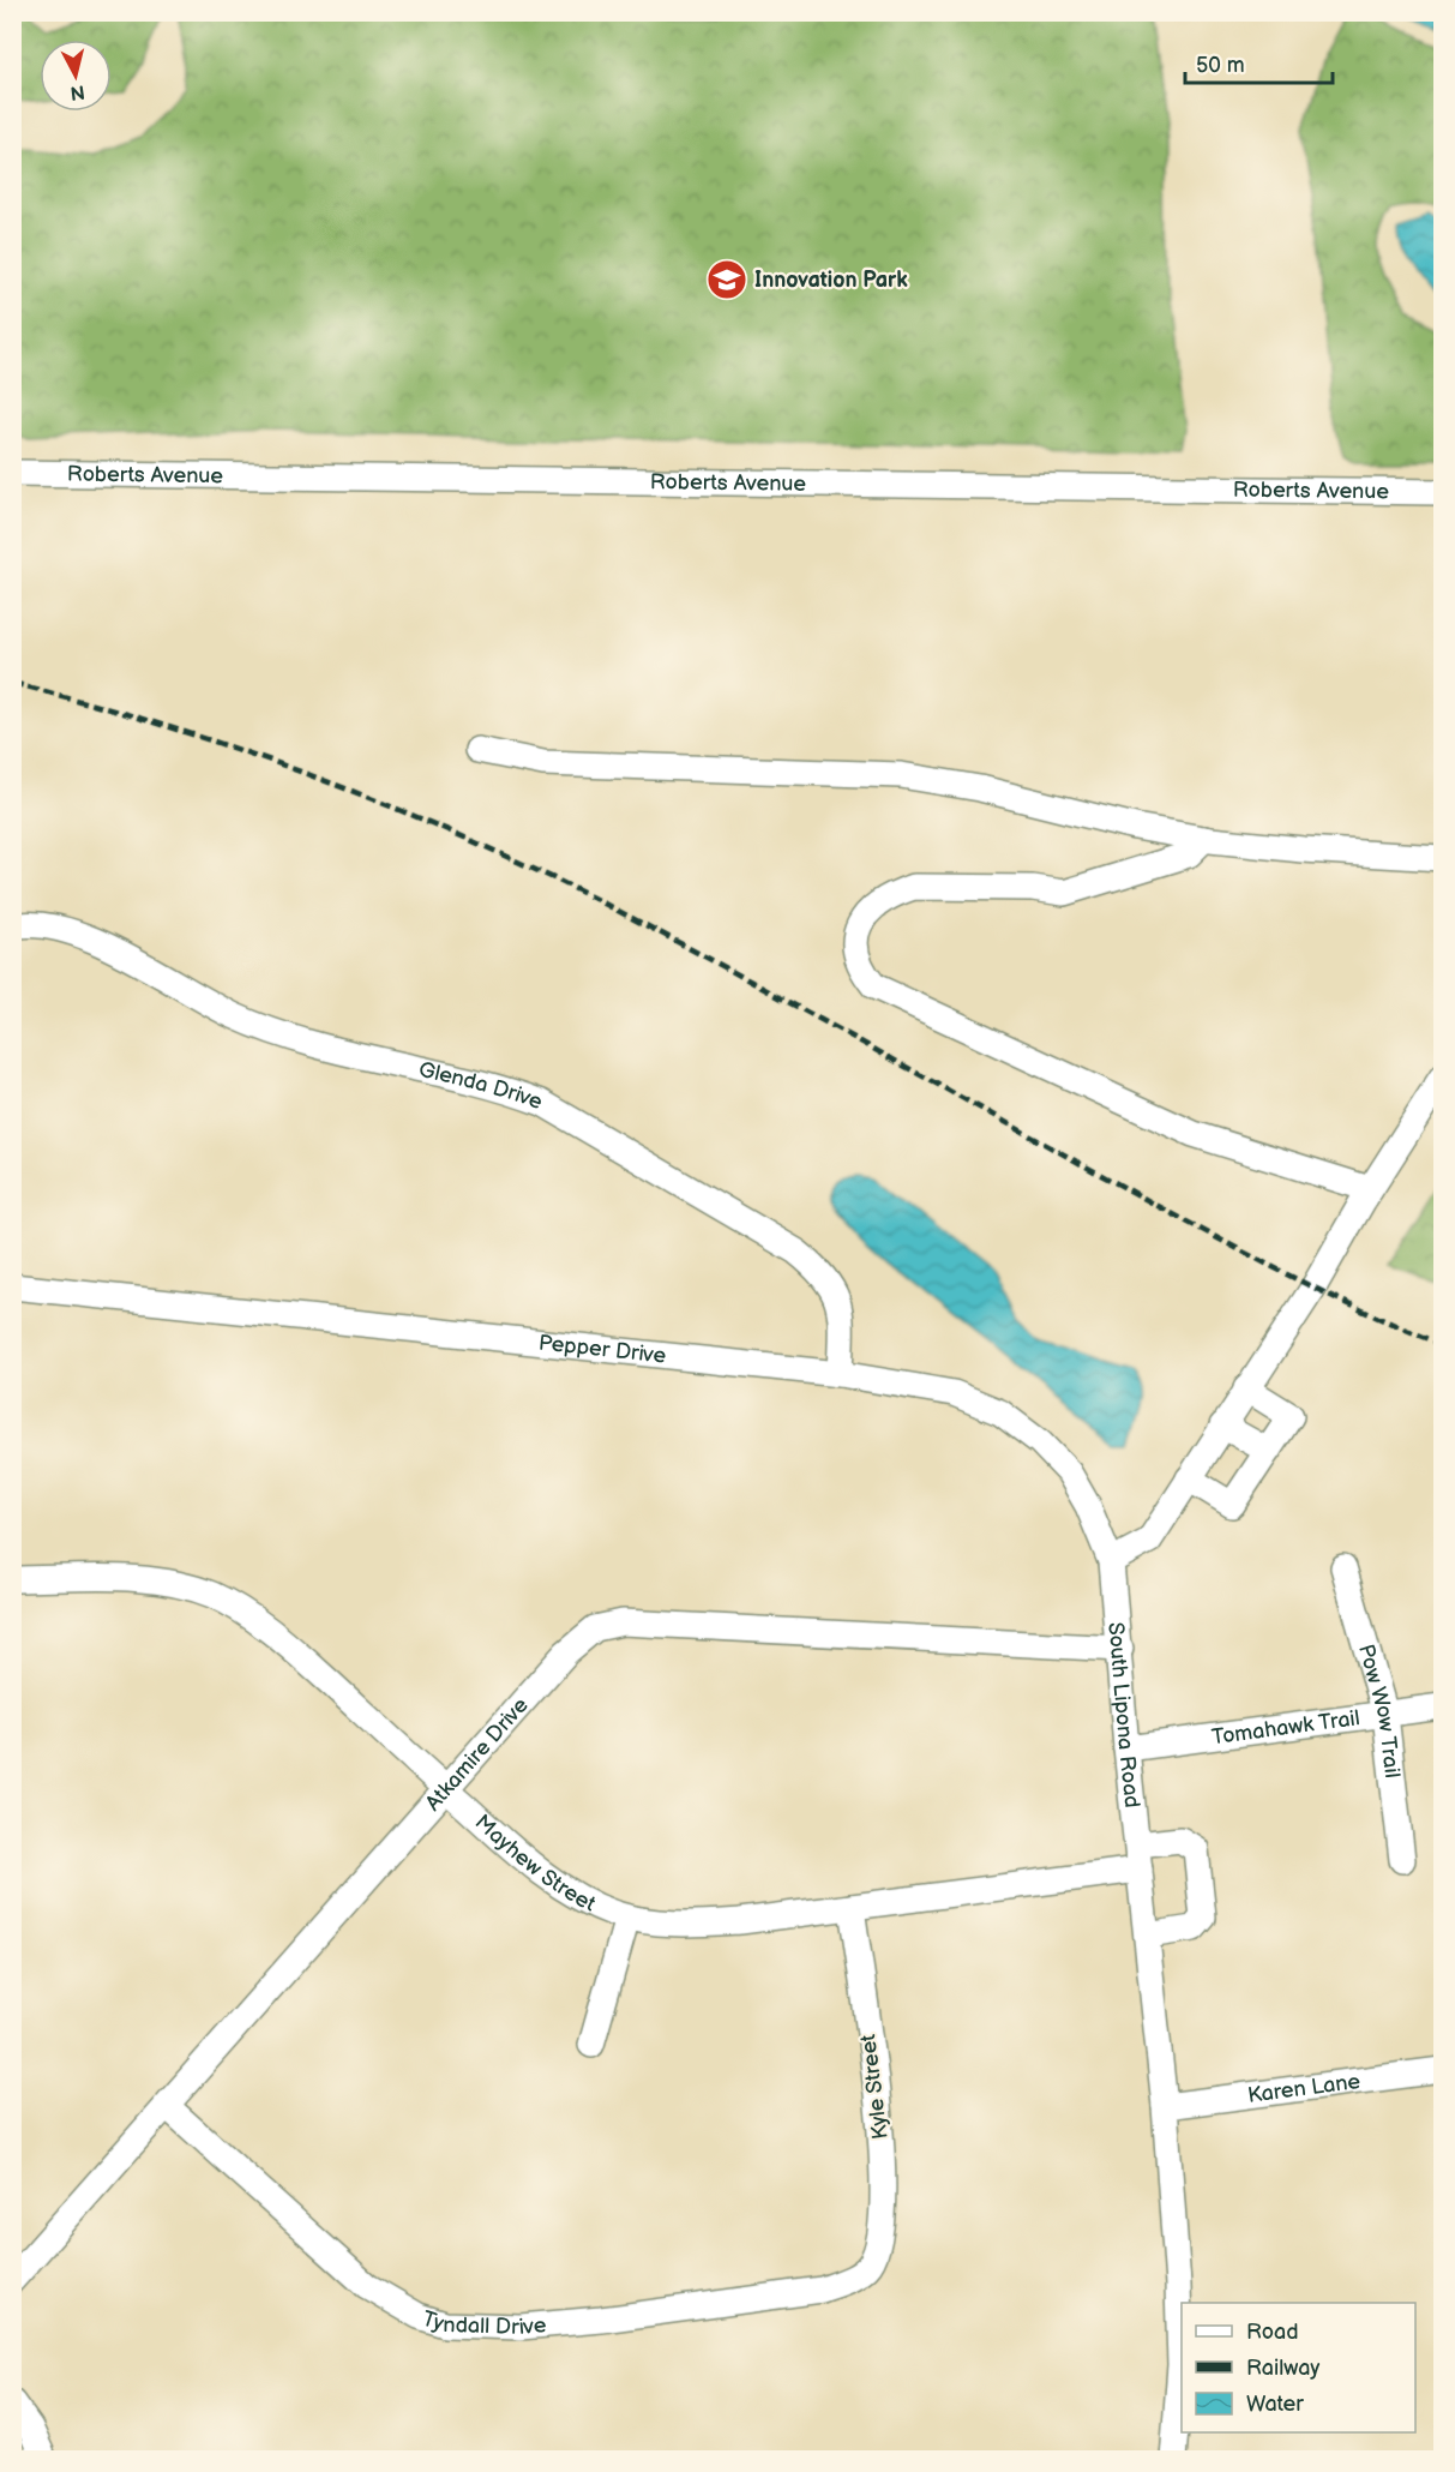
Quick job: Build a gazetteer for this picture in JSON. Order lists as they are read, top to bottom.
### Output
{
  "streets": {
    "street": [
      "Roberts Avenue",
      "Glenda Drive",
      "Pepper Drive",
      "Pow Wow Trail",
      "South Lipona Road",
      "Tomahawk Trail",
      "Atkamire Drive",
      "Mayhew Street",
      "Kyle Street",
      "Karen Lane",
      "Tyndall Drive"
    ]
  },
  "crossings": [
    ["Glenda Drive", "Pepper Drive"],
    ["Pepper Drive", "South Lipona Road"],
    ["Pow Wow Trail", "Tomahawk Trail"],
    ["South Lipona Road", "Tomahawk Trail"],
    ["South Lipona Road", "Atkamire Drive"],
    ["South Lipona Road", "Mayhew Street"],
    ["South Lipona Road", "Karen Lane"],
    ["Atkamire Drive", "Mayhew Street"],
    ["Atkamire Drive", "Tyndall Drive"],
    ["Mayhew Street", "Kyle Street"],
    ["Kyle Street", "Tyndall Drive"]
  ],
  "places": {
    "school or university": ["Innovation Park"]
  },
  "legend": ["Road", "Railway", "Water"],
  "scale_bar": "50 m",
  "north": "bottom"
}
